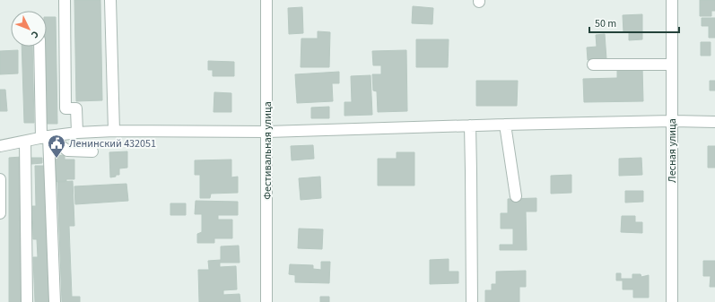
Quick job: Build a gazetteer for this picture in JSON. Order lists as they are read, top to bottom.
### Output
{
  "streets": {
    "street": ["Фестивальная улица", "Лесная улица"]
  },
  "places": {
    "public building": ["Ленинский 432051"]
  },
  "scale_bar": "50 m",
  "north": "bottom right"
}
